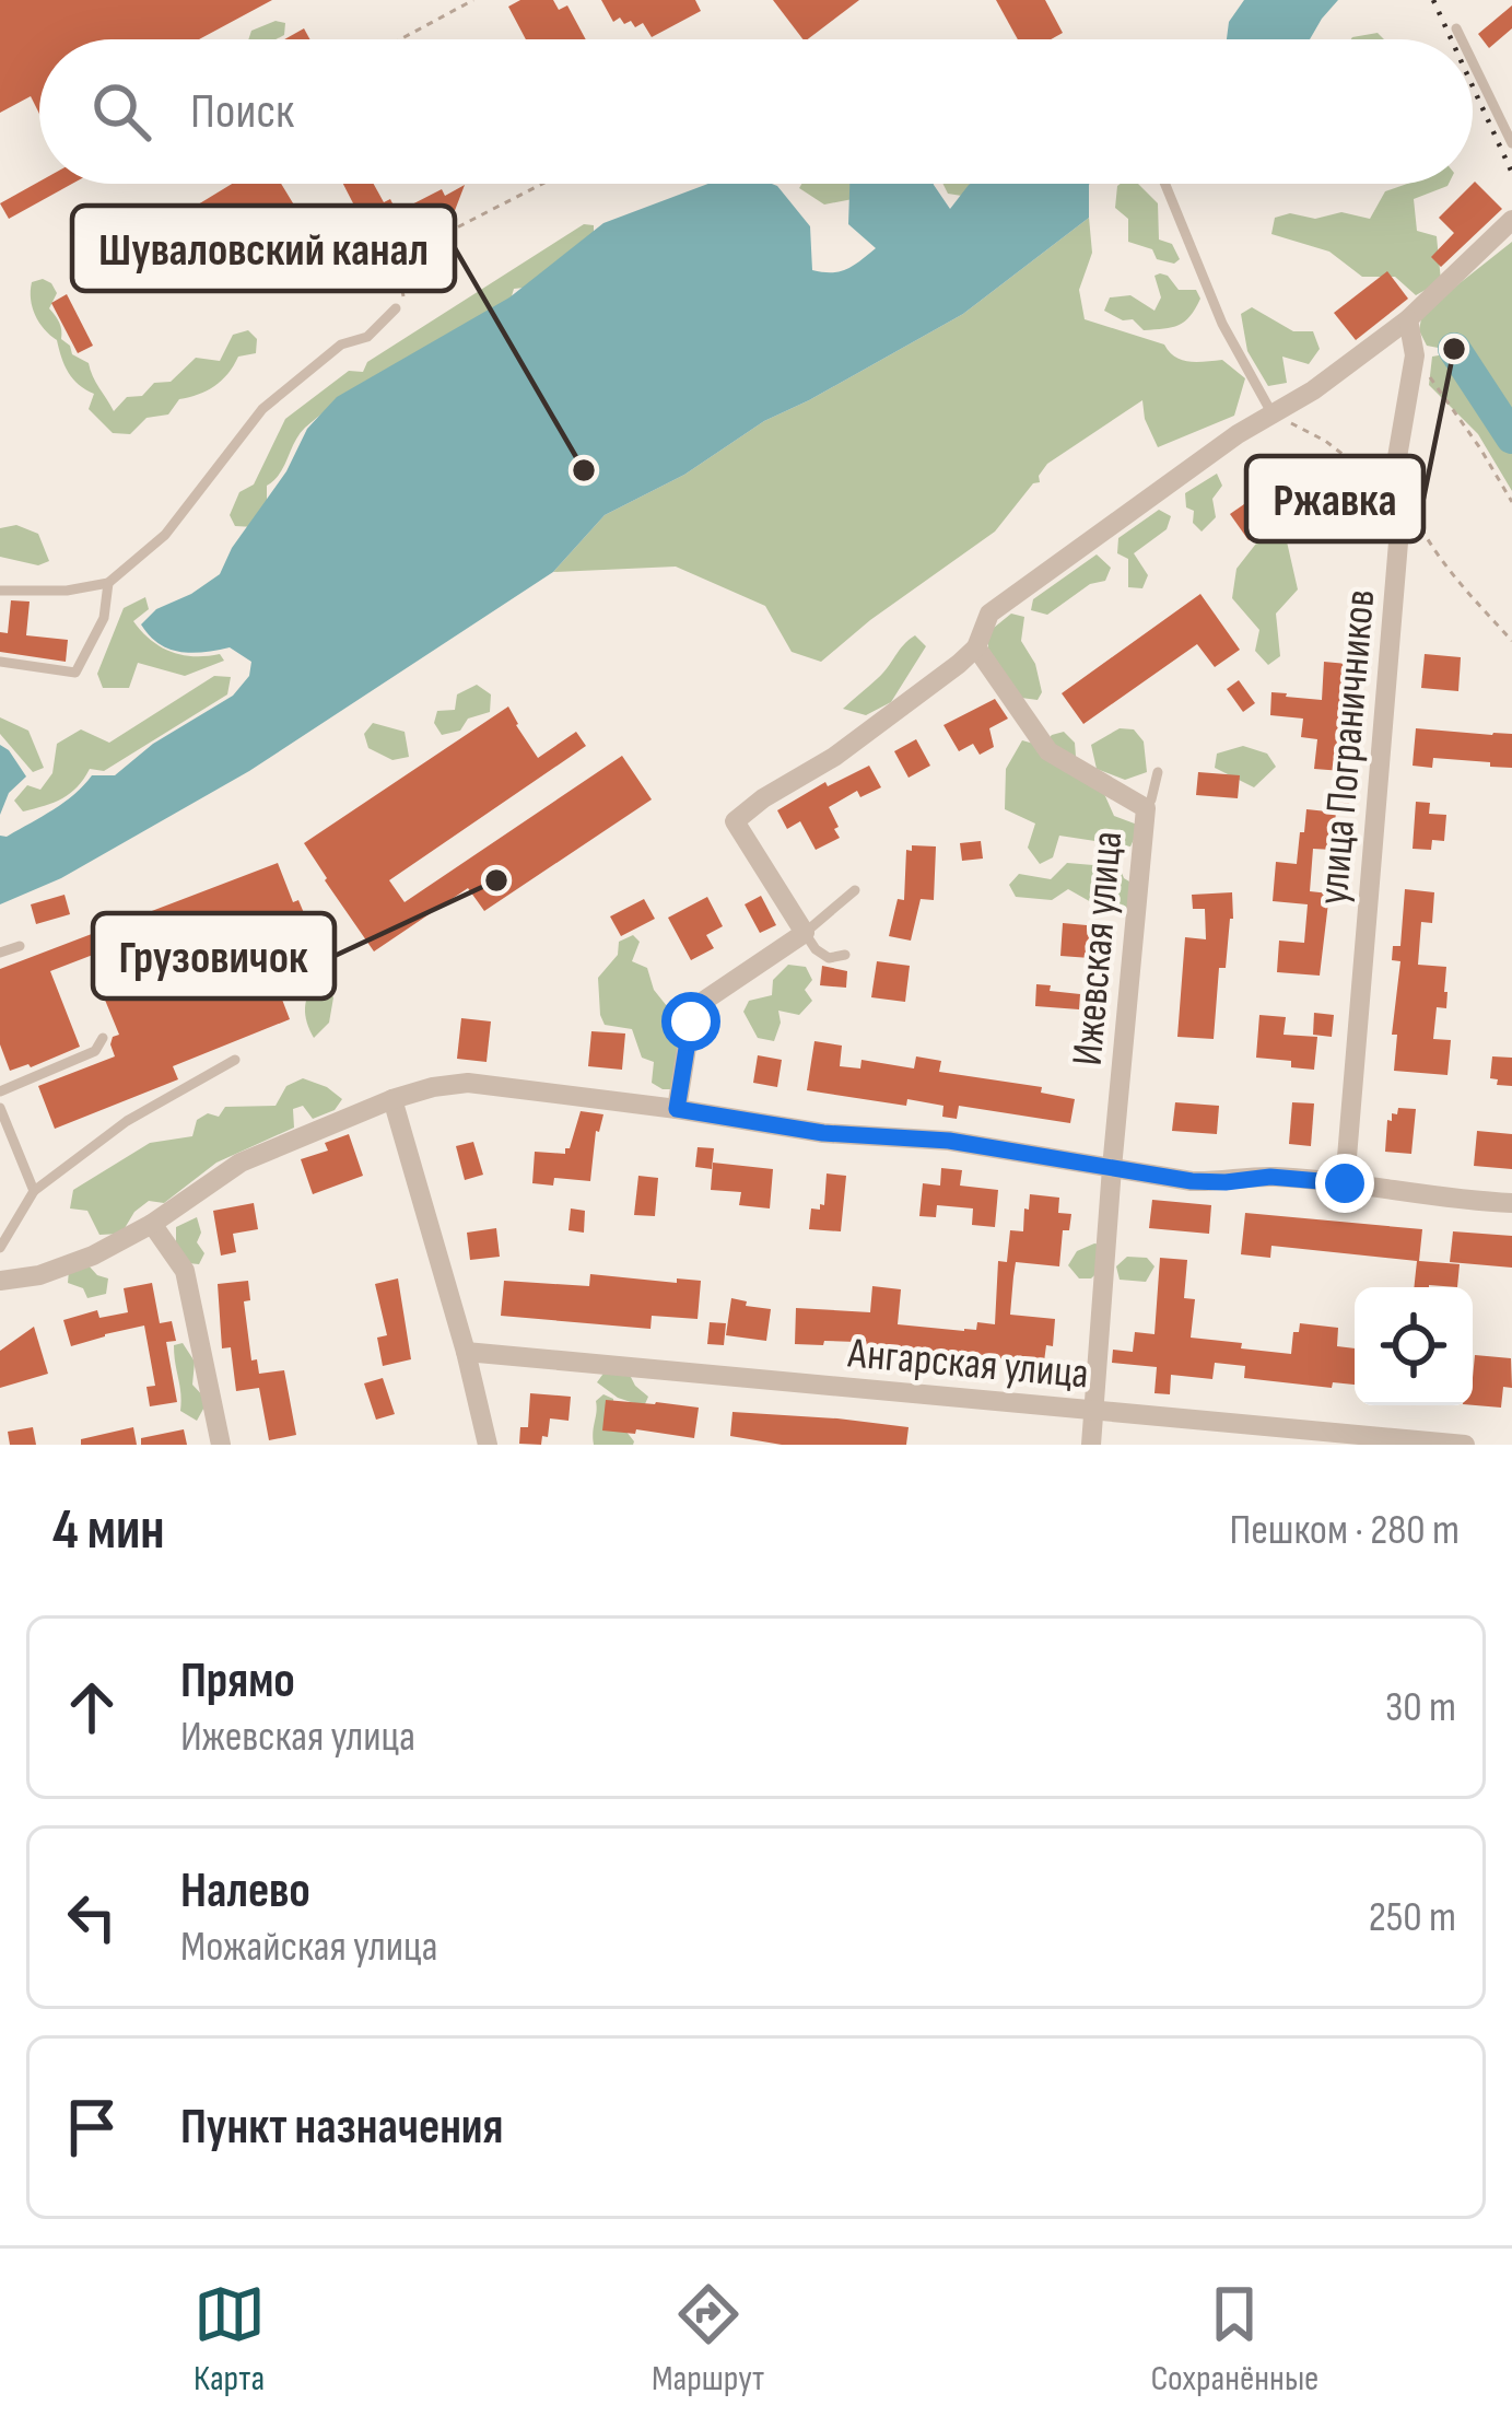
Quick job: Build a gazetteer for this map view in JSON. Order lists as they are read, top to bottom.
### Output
{
  "streets": {
    "street": ["улица Пограничников", "Ижевская улица", "Ангарская улица"]
  },
  "crossings": [
    ["Ижевская улица", "Ангарская улица"]
  ],
  "places": ["Ржавка", "Шуваловский канал", "Грузовичок"],
  "page": {
    "search": "Поиск",
    "heading": ["4 мин", "Пешком · 280 m"],
    "list": [
      ["Прямо", "Ижевская улица", "30 m"],
      ["Налево", "Можайская улица", "250 m"],
      "Пункт назначения"
    ],
    "nav": ["Карта", "Маршрут", "Сохранённые"]
  }
}
